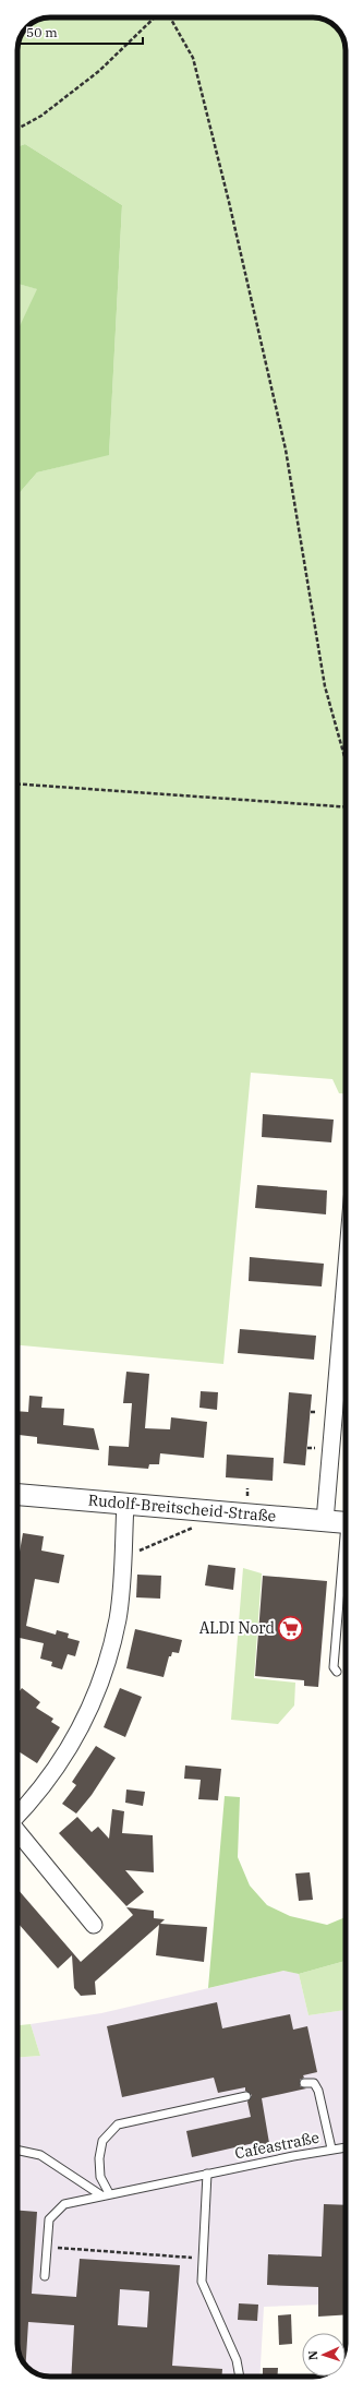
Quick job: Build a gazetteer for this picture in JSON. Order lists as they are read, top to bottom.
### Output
{
  "streets": {
    "street": ["Rudolf-Breitscheid-Straße"],
    "lane": ["Cafeastraße"]
  },
  "places": {
    "supermarket": ["ALDI Nord"]
  },
  "scale_bar": "50 m",
  "north": "left"
}
